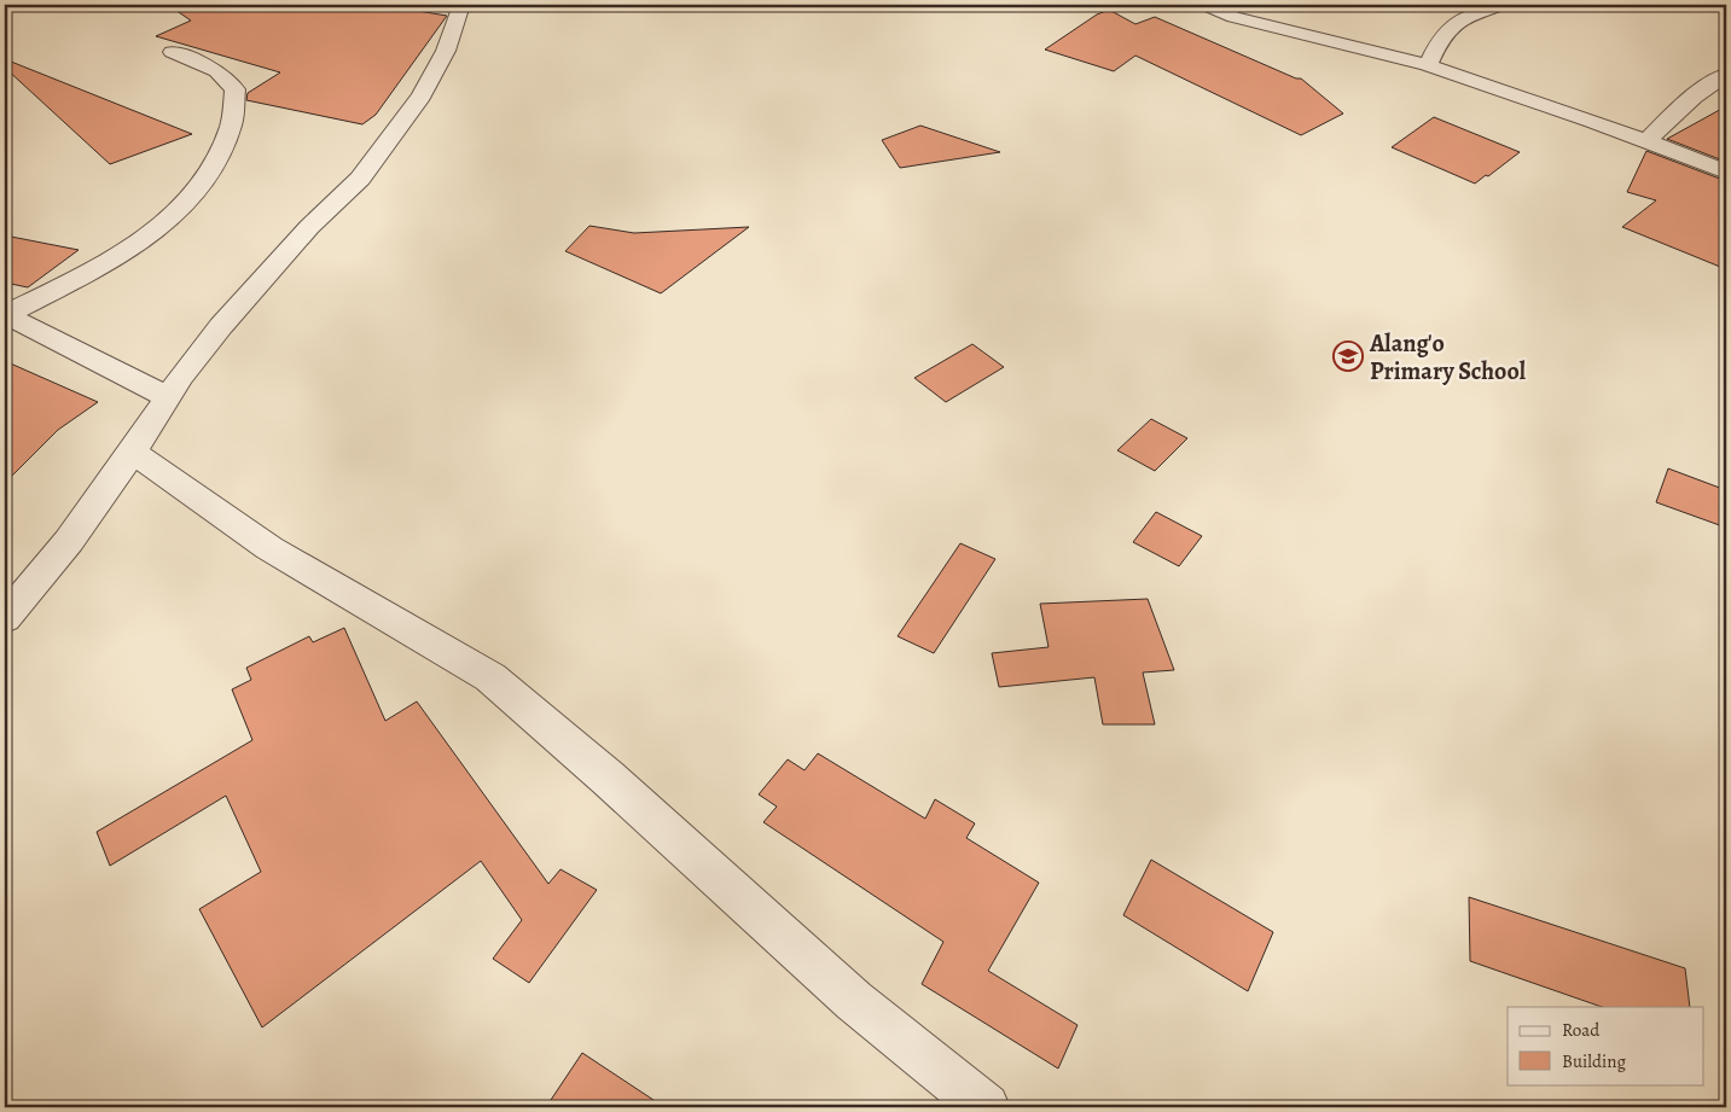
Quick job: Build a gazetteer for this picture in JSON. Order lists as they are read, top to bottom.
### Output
{
  "places": {
    "school or university": ["Alang'o Primary School"]
  },
  "legend": ["Road", "Building"]
}
